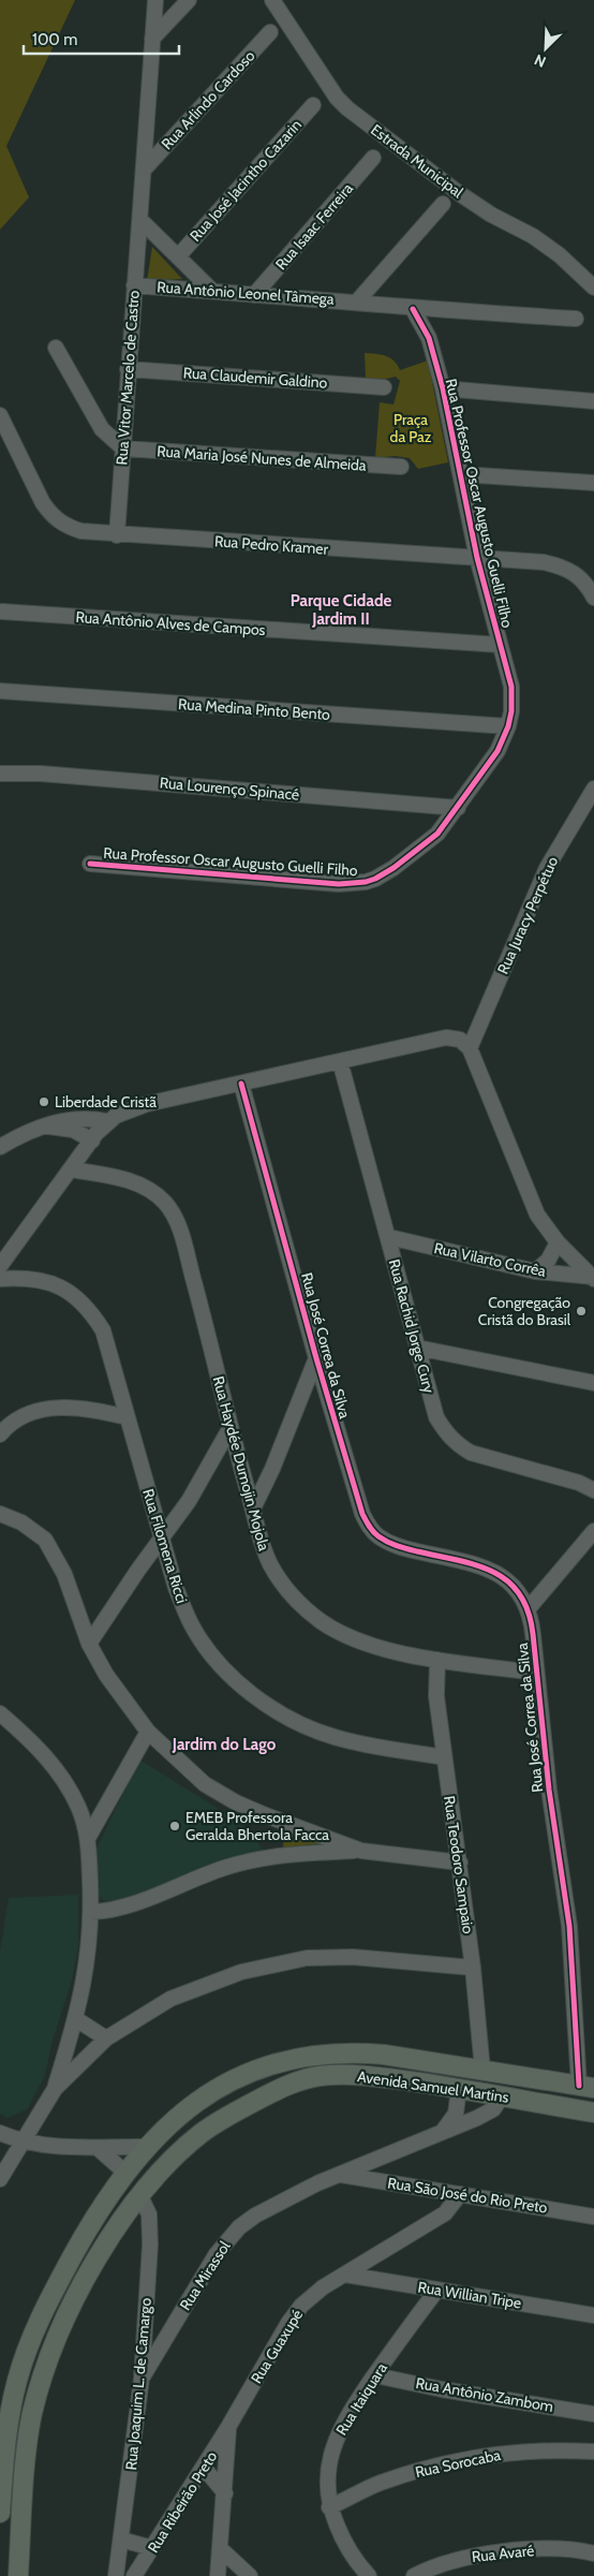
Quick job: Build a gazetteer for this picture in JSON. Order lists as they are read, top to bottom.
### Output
{
  "streets": {
    "main road": ["Avenida Samuel Martins"],
    "street": [
      "Rua Arlindo Cardoso",
      "Estrada Municipal",
      "Rua José Jacintho Cazarin",
      "Rua Isaac Ferreira",
      "Rua Antônio Leonel Tâmega",
      "Rua Vitor Marcelo de Castro",
      "Rua Claudemir Galdino",
      "Rua Maria José Nunes de Almeida",
      "Rua Professor Oscar Augusto Guelli Filho",
      "Rua Pedro Kramer",
      "Rua Antônio Alves de Campos",
      "Rua Medina Pinto Bento",
      "Rua Lourenço Spinacé",
      "Rua Juracy Perpétuo",
      "Rua Vilarto Corrêa",
      "Rua Rachid Jorge Cury",
      "Rua José Correa da Silva",
      "Rua Haydée Dumojin Mojola",
      "Rua Filomena Ricci",
      "Rua Teodoro Sampaio",
      "Rua São José do Rio Preto",
      "Rua Mirassol",
      "Rua Willian Tripe",
      "Rua Guaxupé",
      "Rua Joaquim L. de Camargo",
      "Rua Antônio Zambom",
      "Rua Itaiquara",
      "Rua Sorocaba",
      "Rua Ribeirão Preto",
      "Rua Avaré"
    ]
  },
  "crossings": [
    ["Rua Arlindo Cardoso", "Rua Vitor Marcelo de Castro"],
    ["Rua Isaac Ferreira", "Rua Antônio Leonel Tâmega"],
    ["Rua Antônio Leonel Tâmega", "Rua Vitor Marcelo de Castro"],
    ["Rua Antônio Leonel Tâmega", "Rua Professor Oscar Augusto Guelli Filho"],
    ["Rua Vitor Marcelo de Castro", "Rua Claudemir Galdino"],
    ["Rua Vitor Marcelo de Castro", "Rua Maria José Nunes de Almeida"],
    ["Rua Vitor Marcelo de Castro", "Rua Pedro Kramer"],
    ["Rua Professor Oscar Augusto Guelli Filho", "Rua Pedro Kramer"],
    ["Rua Professor Oscar Augusto Guelli Filho", "Rua Antônio Alves de Campos"],
    ["Rua Professor Oscar Augusto Guelli Filho", "Rua Medina Pinto Bento"],
    ["Rua Professor Oscar Augusto Guelli Filho", "Rua Lourenço Spinacé"],
    ["Rua Vilarto Corrêa", "Rua Rachid Jorge Cury"],
    ["Rua José Correa da Silva", "Rua Haydée Dumojin Mojola"],
    ["Rua José Correa da Silva", "Avenida Samuel Martins"],
    ["Rua Haydée Dumojin Mojola", "Rua Teodoro Sampaio"],
    ["Rua Filomena Ricci", "Rua Teodoro Sampaio"],
    ["Rua Teodoro Sampaio", "Avenida Samuel Martins"],
    ["Avenida Samuel Martins", "Rua Mirassol"],
    ["Avenida Samuel Martins", "Rua Joaquim L. de Camargo"],
    ["Rua São José do Rio Preto", "Rua Mirassol"],
    ["Rua São José do Rio Preto", "Rua Guaxupé"],
    ["Rua Mirassol", "Rua Joaquim L. de Camargo"],
    ["Rua Willian Tripe", "Rua Guaxupé"],
    ["Rua Willian Tripe", "Rua Itaiquara"],
    ["Rua Guaxupé", "Rua Ribeirão Preto"],
    ["Rua Antônio Zambom", "Rua Itaiquara"],
    ["Rua Itaiquara", "Rua Sorocaba"]
  ],
  "districts": ["Parque Cidade Jardim II", "Jardim do Lago"],
  "parks": ["Praça da Paz"],
  "places": ["Liberdade Cristã", "Congregação Cristã do Brasil", "EMEB Professora Geralda Bhertola Facca"],
  "scale_bar": "100 m",
  "north": "bottom left"
}
